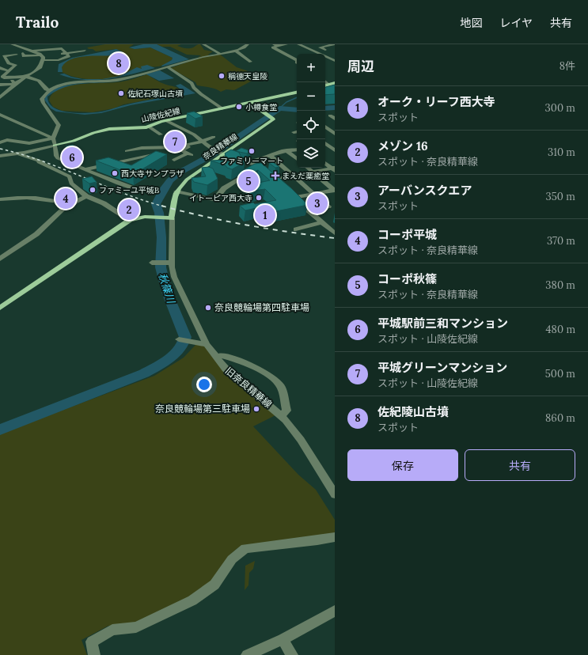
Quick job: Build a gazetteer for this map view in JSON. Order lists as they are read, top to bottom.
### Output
{
  "streets": {
    "main road": ["山陵佐紀線", "奈良精華線"],
    "street": ["旧奈良精華線"]
  },
  "crossings": [
    ["山陵佐紀線", "奈良精華線"],
    ["奈良精華線", "旧奈良精華線"]
  ],
  "water": ["秋篠川"],
  "places": {
    "other": [
      "稱德天皇陵",
      "佐紀石塚山古墳",
      "小樽食堂",
      "ファミリーマート",
      "西大寺サンプラザ",
      "ファミーユ平城B",
      "イトーピア西大寺",
      "奈良競輪場第四駐車場",
      "奈良競輪場第三駐車場"
    ],
    "health": ["まえだ薬癒堂"]
  },
  "page": {
    "header": "Trailo",
    "nav": ["地図", "レイヤ", "共有"],
    "heading": ["周辺", "8件"],
    "pins": [
      "8",
      "7",
      "6",
      "5",
      "4",
      "3",
      "2",
      "1"
    ],
    "map_buttons": ["+", "−"],
    "list": [
      {
        "mark": "1",
        "name": "オーク・リーフ西大寺",
        "note": "スポット",
        "value": "300 m"
      },
      {
        "mark": "2",
        "name": "メゾン 16",
        "note": "スポット · 奈良精華線",
        "value": "310 m"
      },
      {
        "mark": "3",
        "name": "アーバンスクエア",
        "note": "スポット",
        "value": "350 m"
      },
      {
        "mark": "4",
        "name": "コーポ平城",
        "note": "スポット · 奈良精華線",
        "value": "370 m"
      },
      {
        "mark": "5",
        "name": "コーポ秋篠",
        "note": "スポット · 奈良精華線",
        "value": "380 m"
      },
      {
        "mark": "6",
        "name": "平城駅前三和マンション",
        "note": "スポット · 山陵佐紀線",
        "value": "480 m"
      },
      {
        "mark": "7",
        "name": "平城グリーンマンション",
        "note": "スポット · 山陵佐紀線",
        "value": "500 m"
      },
      {
        "mark": "8",
        "name": "佐紀陵山古墳",
        "note": "スポット",
        "value": "860 m"
      }
    ],
    "buttons": ["保存", "共有"]
  }
}
